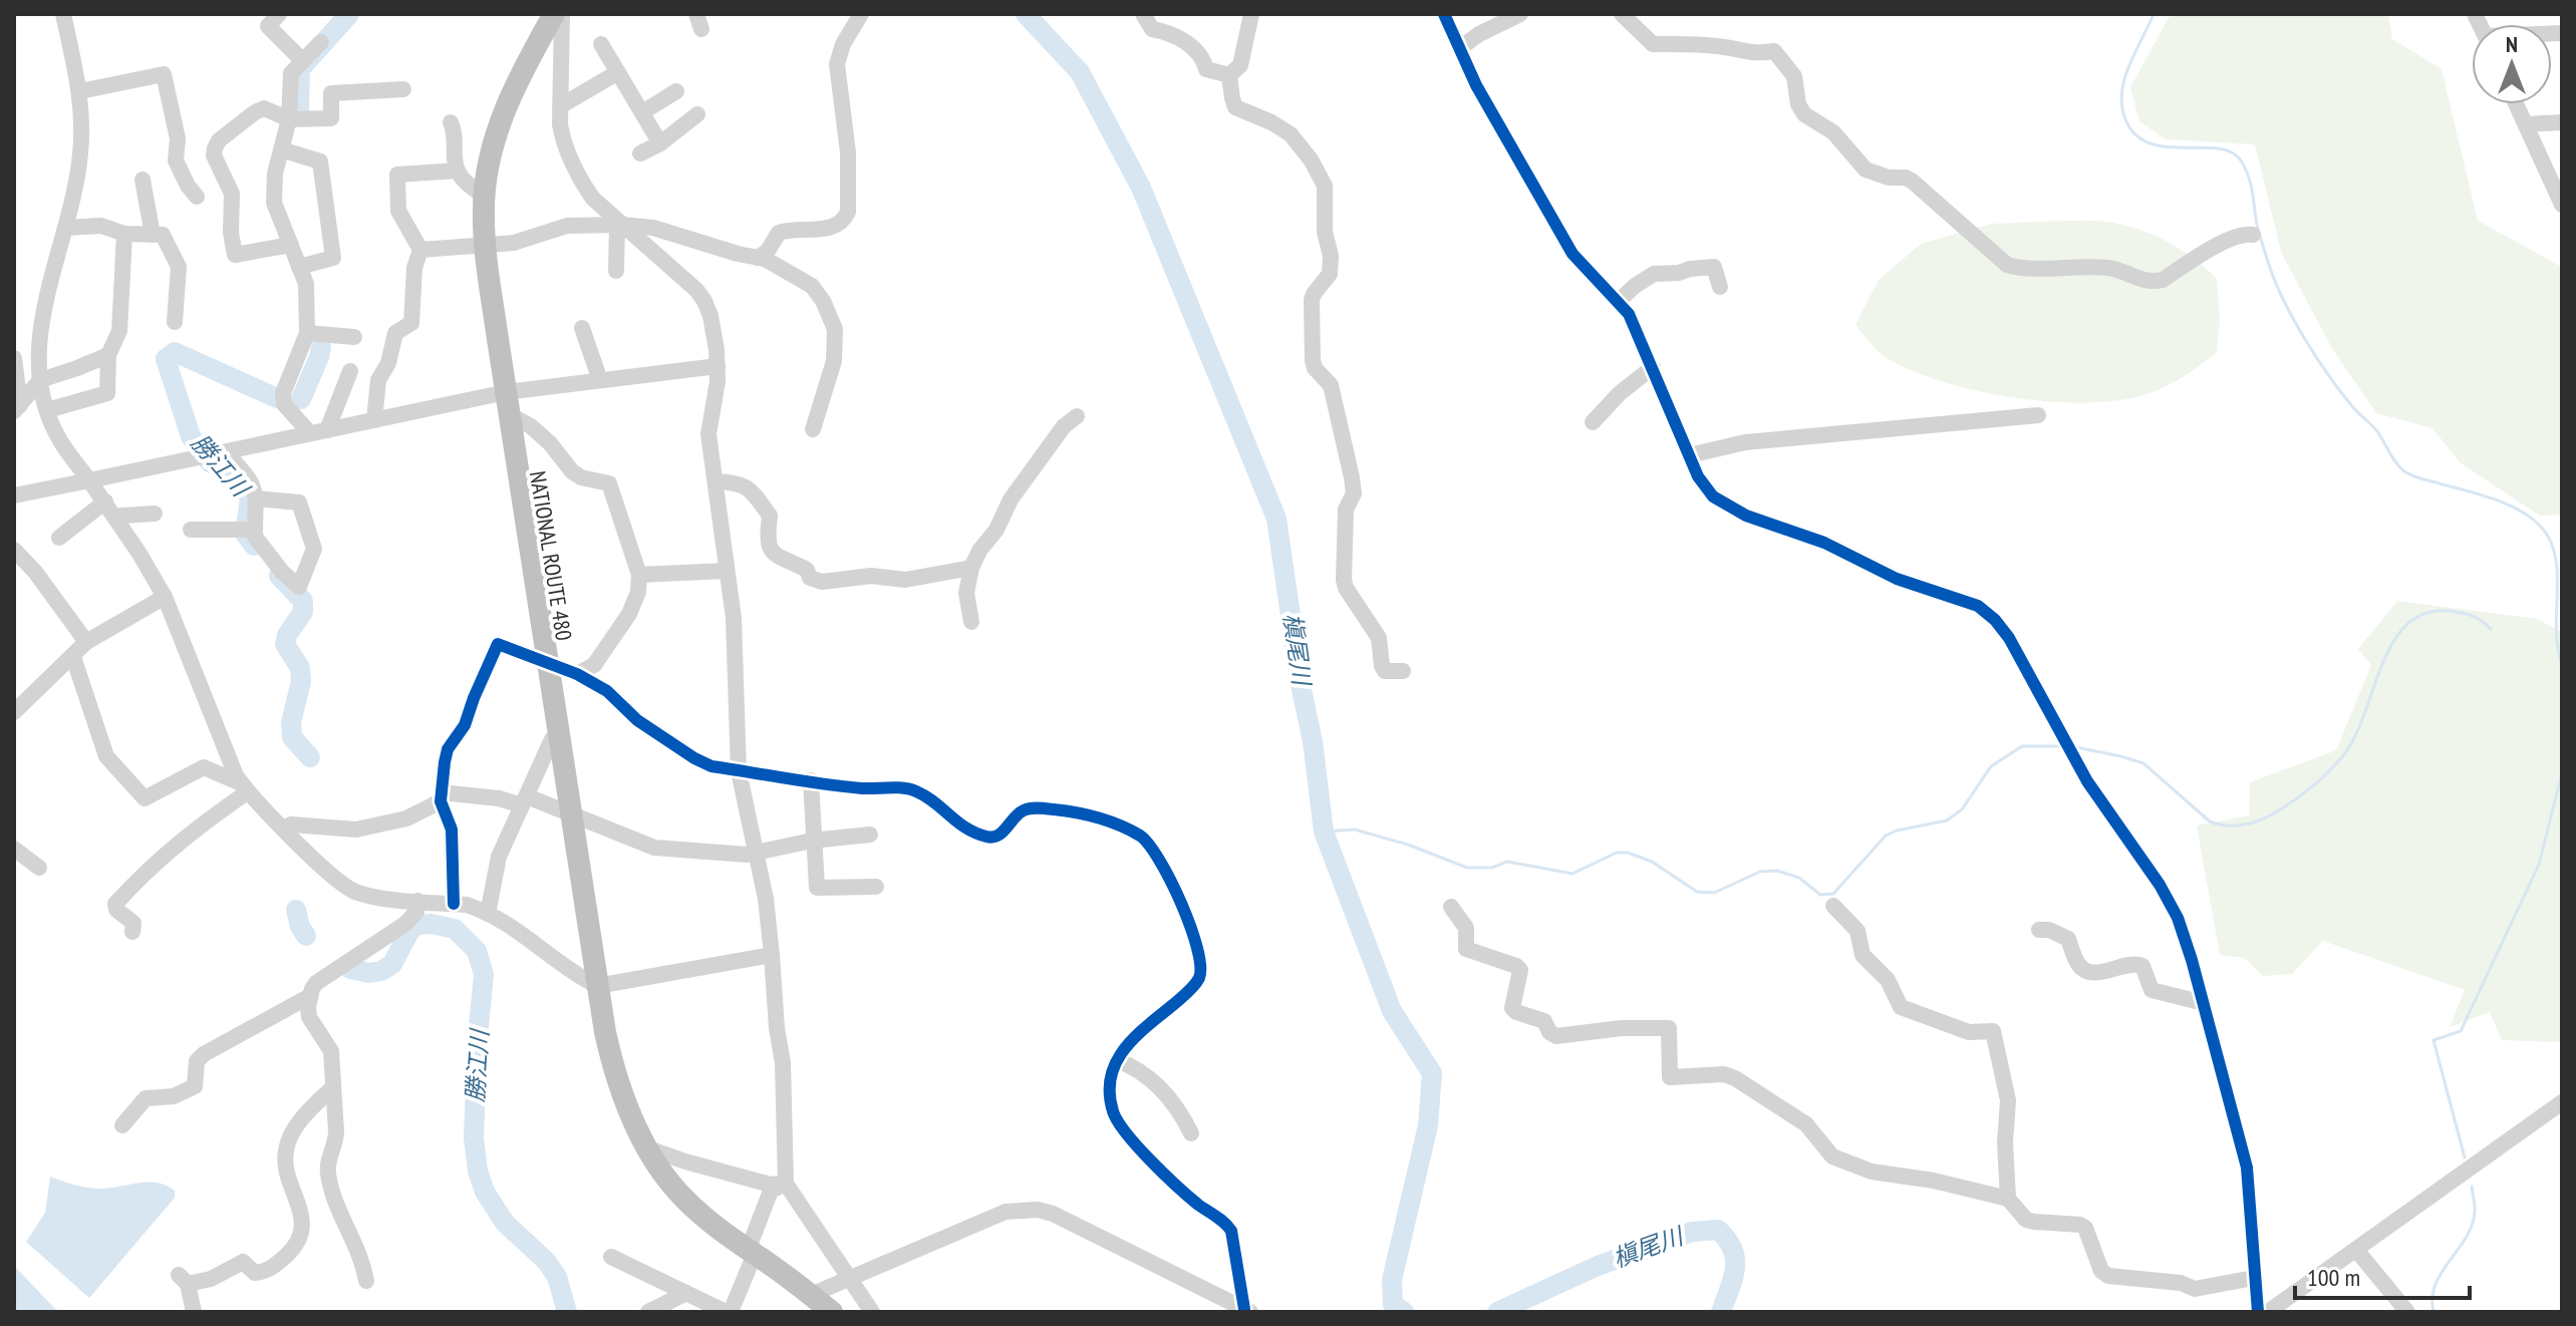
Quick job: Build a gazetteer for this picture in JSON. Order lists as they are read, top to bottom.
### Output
{
  "streets": {
    "highway": ["NATIONAL ROUTE 480"]
  },
  "water": ["勝江川", "槇尾川"],
  "scale_bar": "100 m",
  "north": "top"
}
